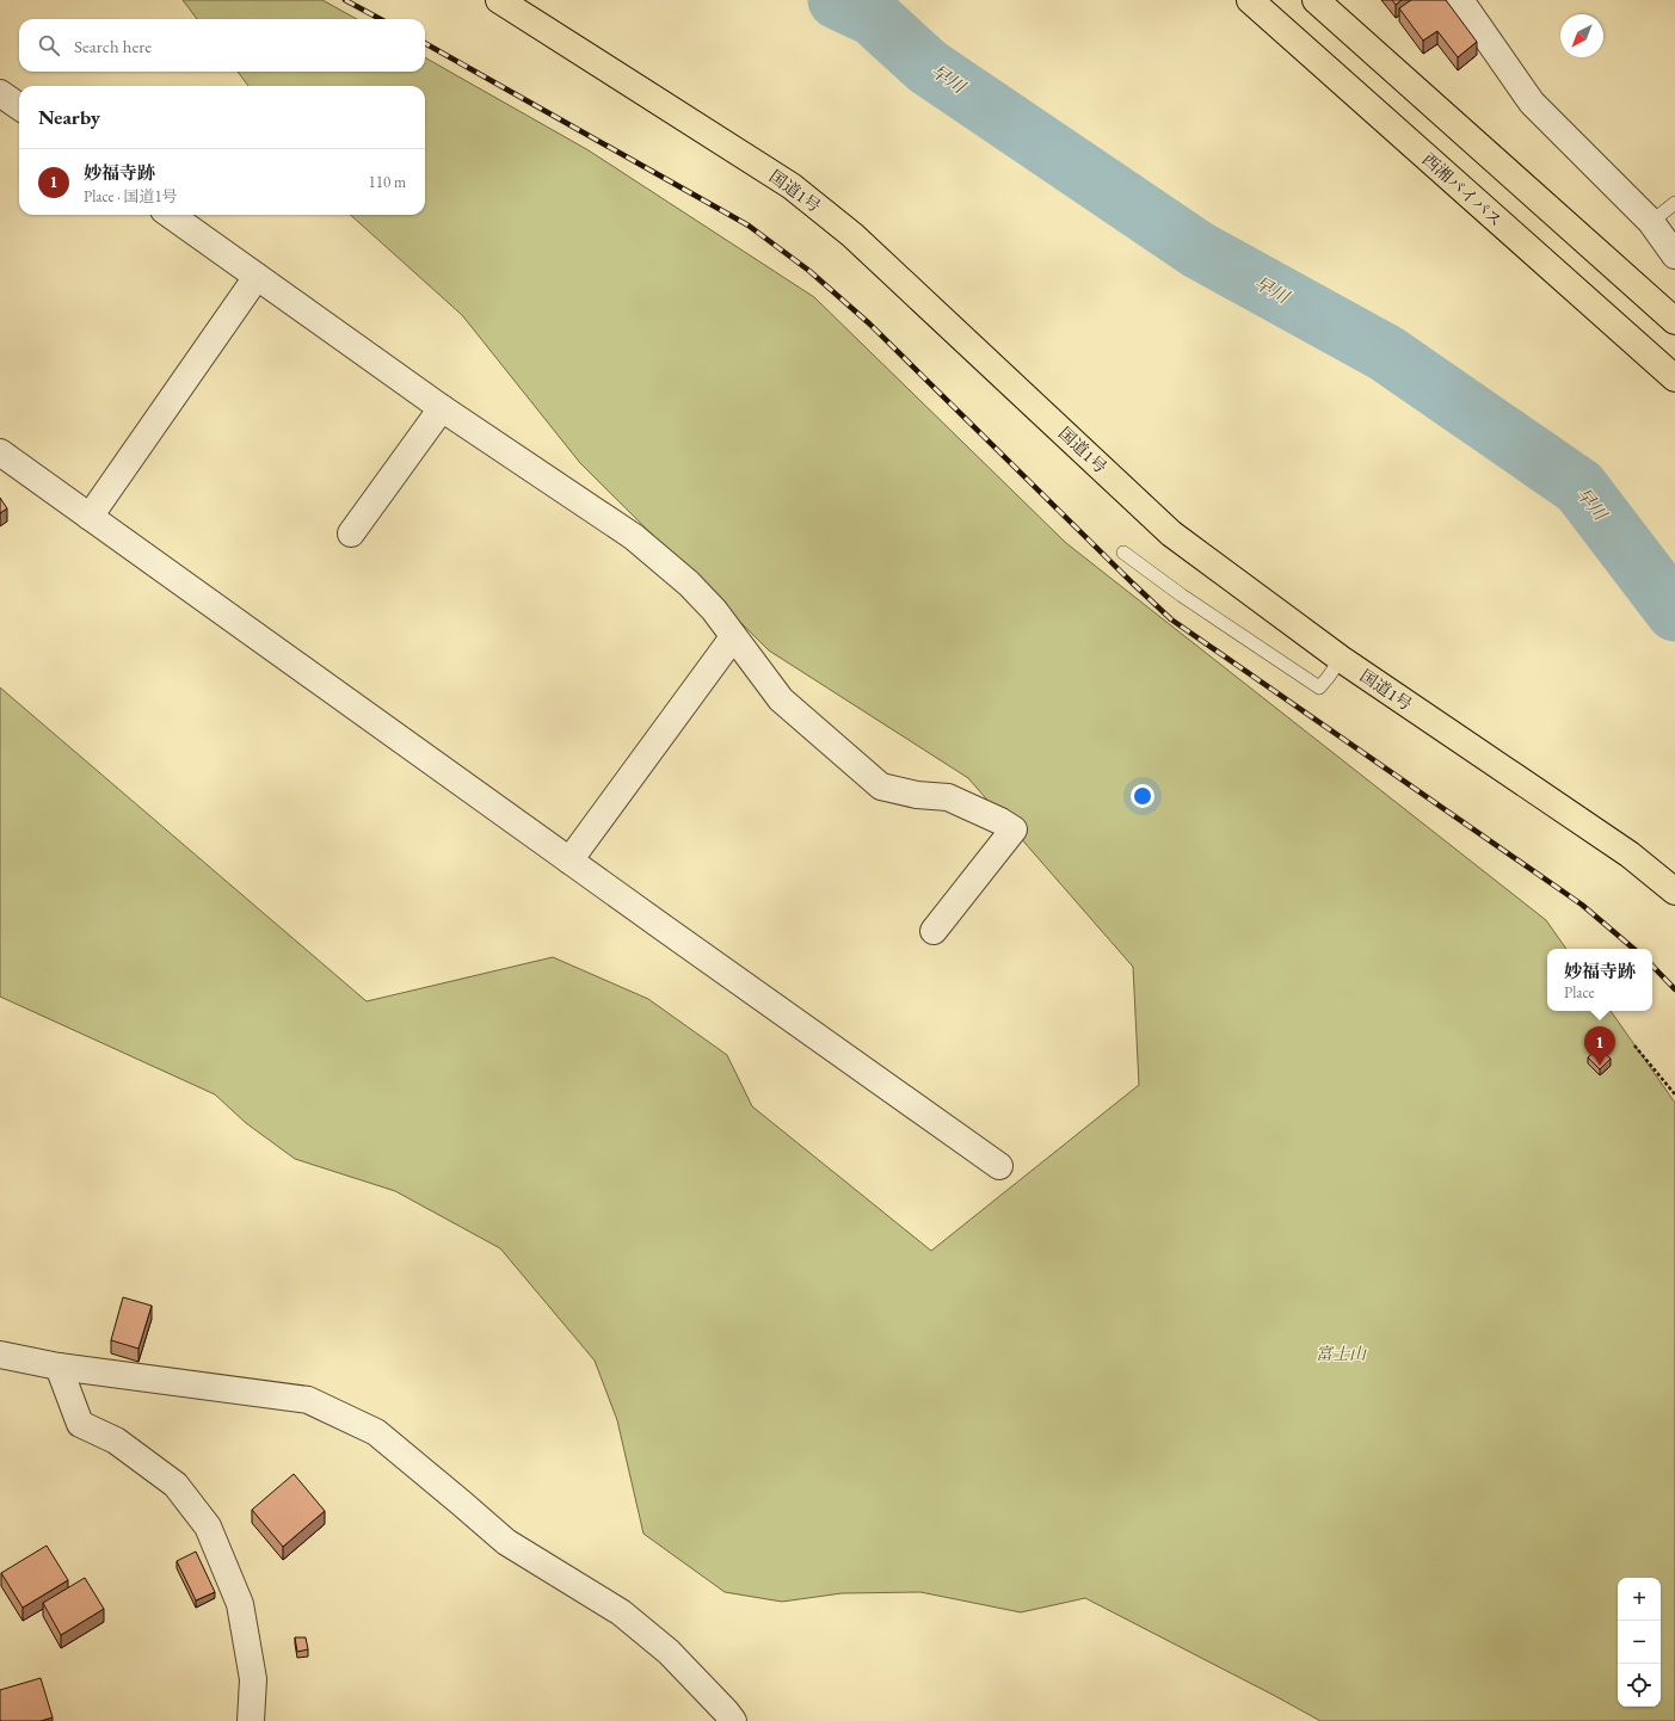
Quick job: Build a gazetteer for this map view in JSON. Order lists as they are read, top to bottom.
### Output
{
  "streets": {
    "highway": ["西湘バイパス", "国道1号"]
  },
  "water": ["早川"],
  "parks": ["富士山"],
  "north": "bottom left",
  "page": {
    "search": "Search here",
    "heading": "Nearby",
    "list": [
      {
        "mark": "1",
        "name": "妙福寺跡",
        "note": "Place · 国道1号",
        "value": "110 m"
      }
    ],
    "popup": ["妙福寺跡", "Place"],
    "pins": "1",
    "map_buttons": ["+", "−"]
  }
}
